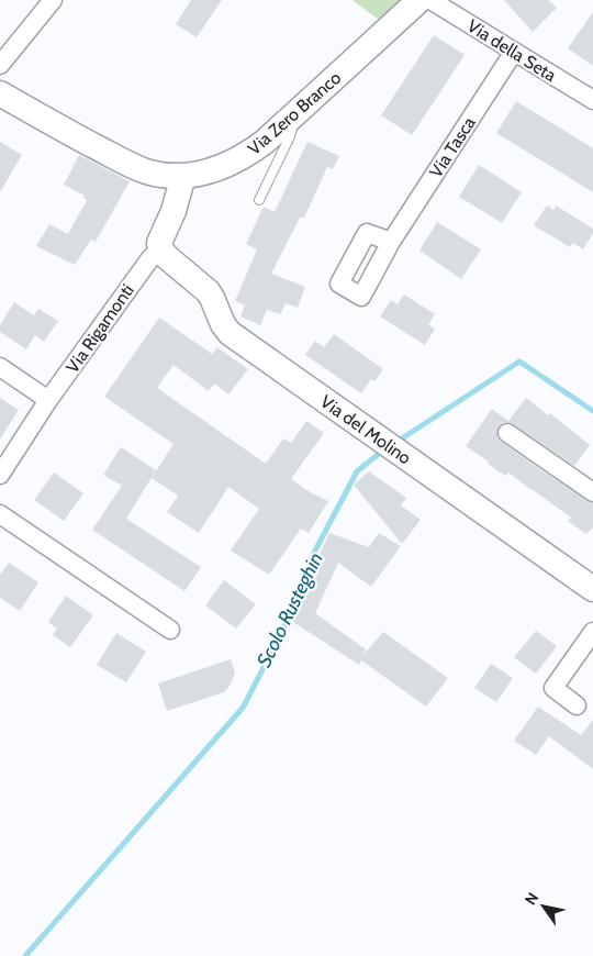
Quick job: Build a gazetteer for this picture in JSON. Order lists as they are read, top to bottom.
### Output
{
  "streets": {
    "street": [
      "Via della Seta",
      "Via Zero Branco",
      "Via Tasca",
      "Via Rigamonti",
      "Via del Molino"
    ]
  },
  "crossings": [
    ["Via della Seta", "Via Tasca"],
    ["Via Zero Branco", "Via Rigamonti"],
    ["Via Rigamonti", "Via del Molino"]
  ],
  "water": ["Scolo Rusteghin"],
  "north": "top left"
}
